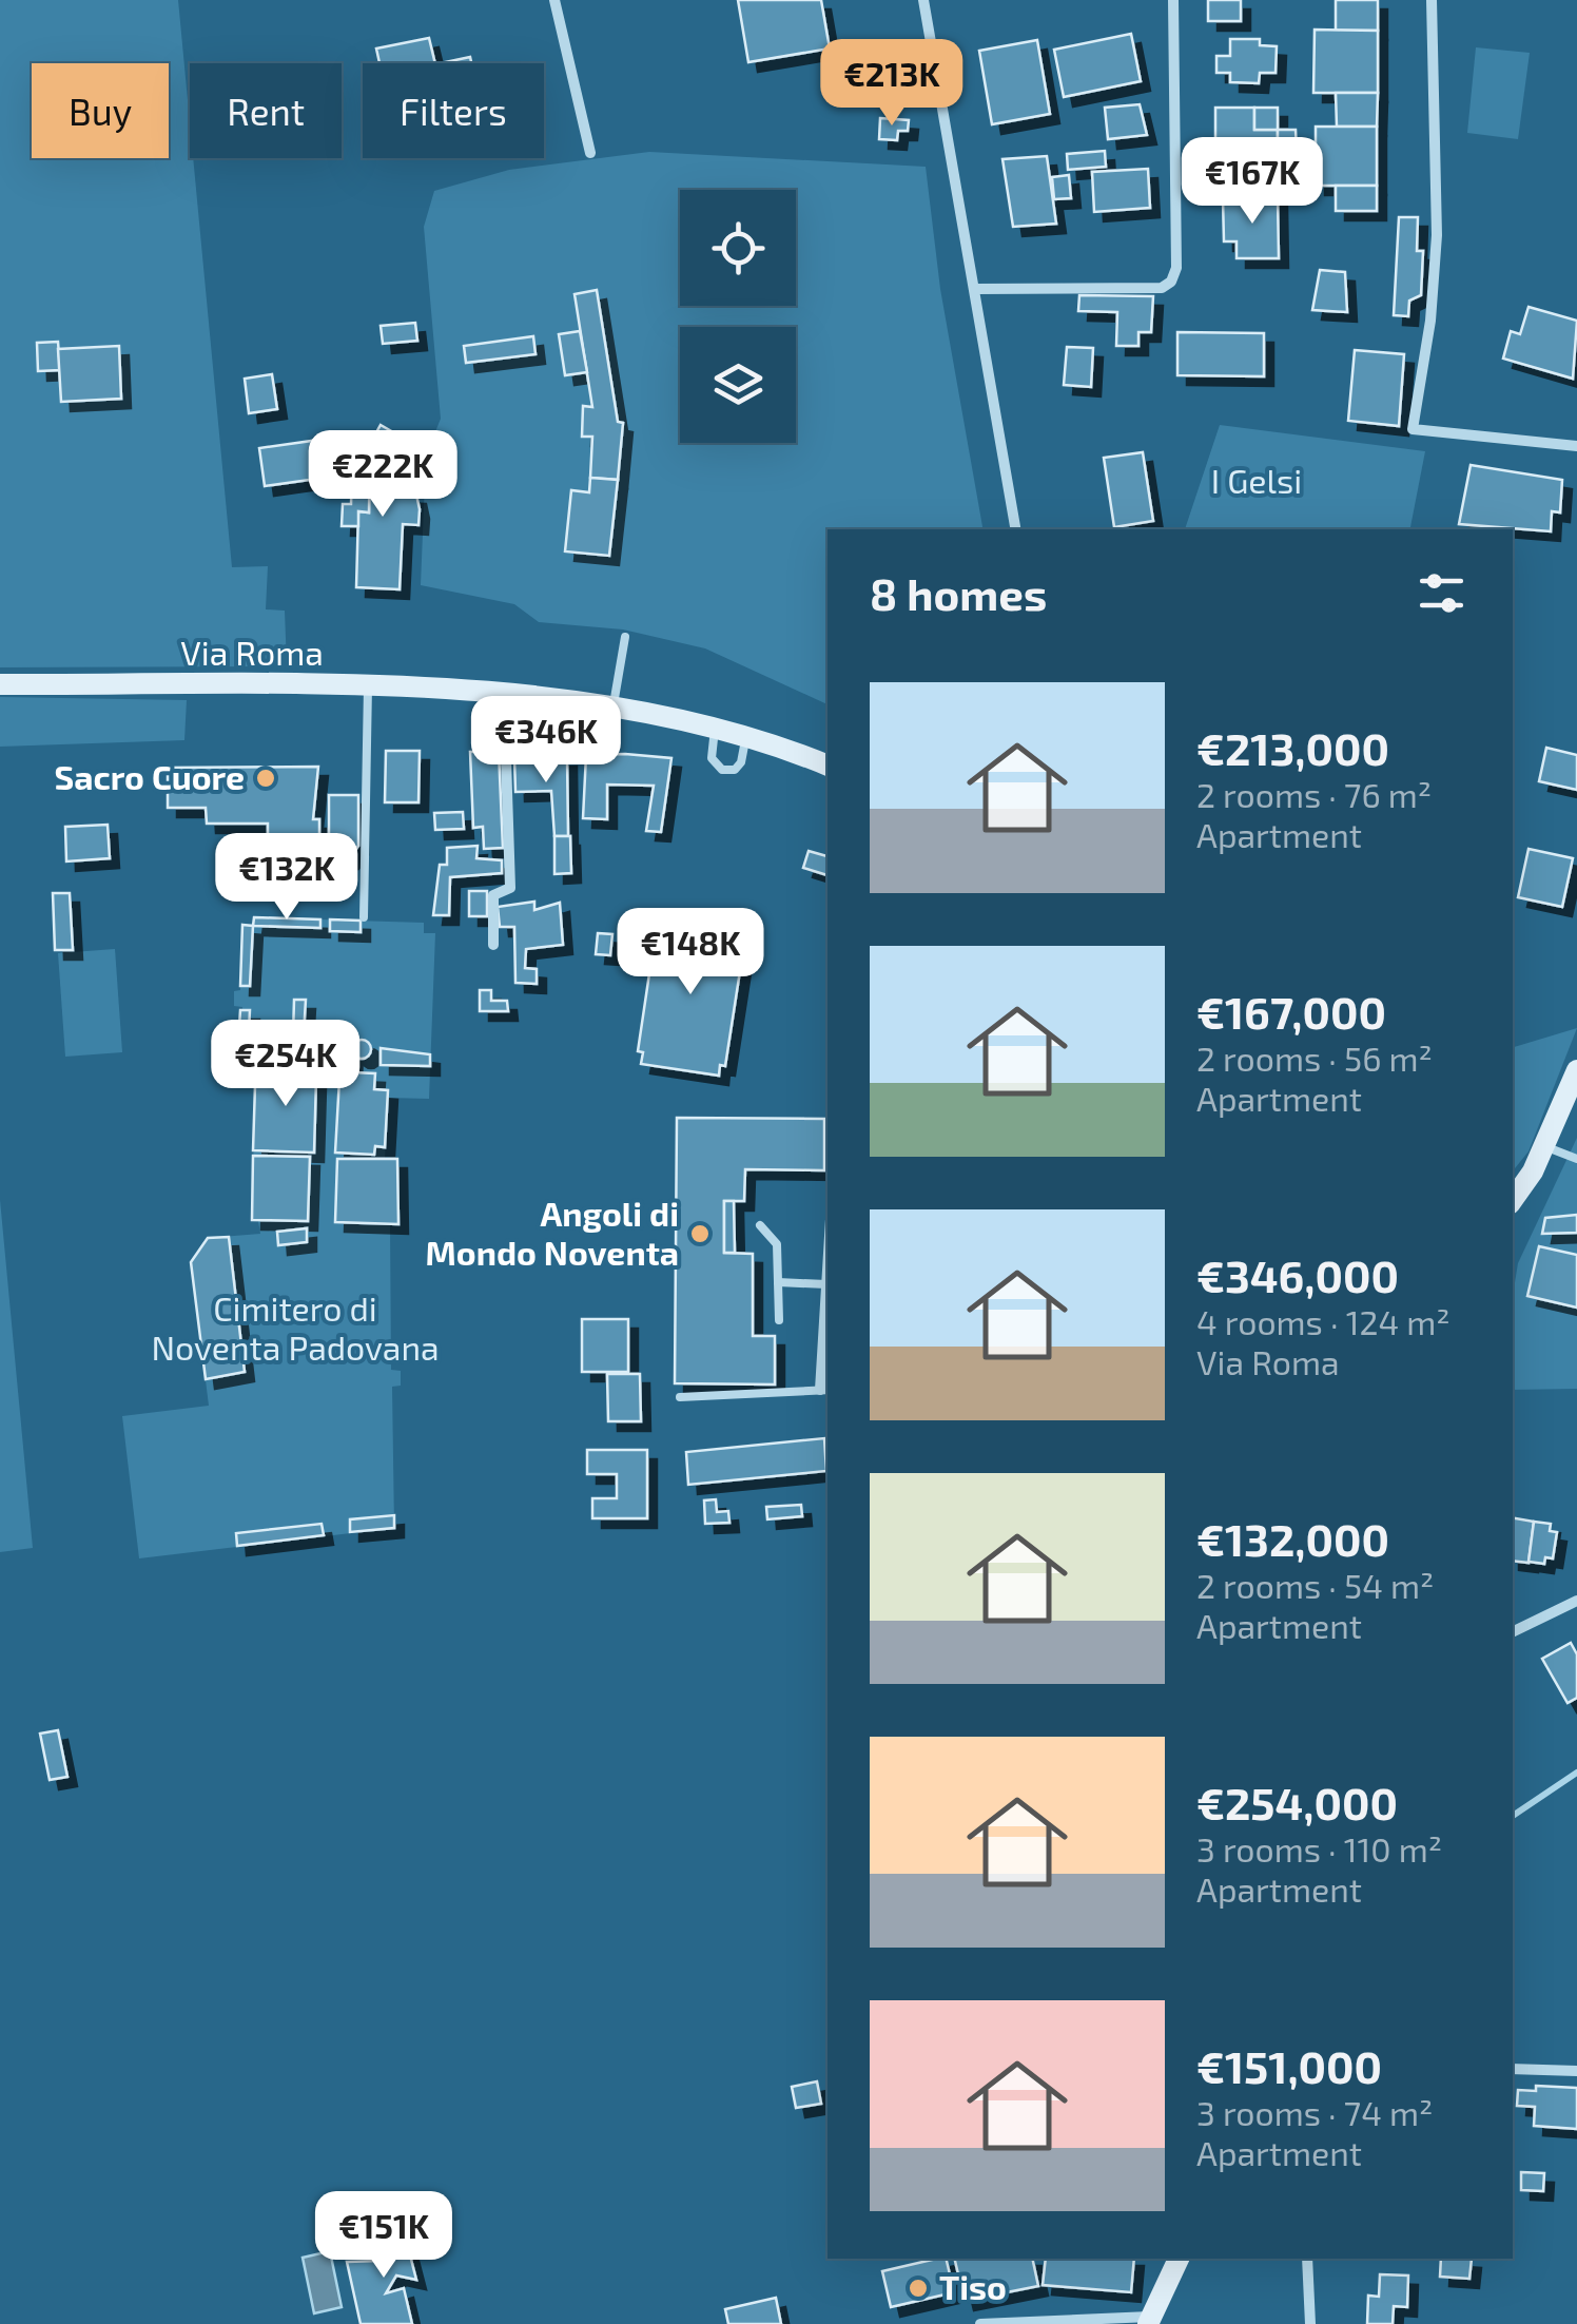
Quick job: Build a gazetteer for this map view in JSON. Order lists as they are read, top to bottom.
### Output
{
  "streets": {
    "street": ["Via Roma"]
  },
  "parks": ["I Gelsi", "Cimitero di Noventa Padovana"],
  "places": ["Sacro Cuore", "Angoli di Mondo Noventa", "Tiso"],
  "page": {
    "price": [
      "€213K",
      "€167K",
      "€222K",
      "€346K",
      "€132K",
      "€148K",
      "€254K",
      "€151K"
    ],
    "chip": ["Buy", "Rent", "Filters"],
    "heading": "8 homes",
    "list": [
      {
        "name": "€213,000",
        "note": "2 rooms · 76 m² · Apartment"
      },
      {
        "name": "€167,000",
        "note": "2 rooms · 56 m² · Apartment"
      },
      {
        "name": "€346,000",
        "note": "4 rooms · 124 m² · Via Roma"
      },
      {
        "name": "€132,000",
        "note": "2 rooms · 54 m² · Apartment"
      },
      {
        "name": "€254,000",
        "note": "3 rooms · 110 m² · Apartment"
      },
      {
        "name": "€151,000",
        "note": "3 rooms · 74 m² · Apartment"
      }
    ]
  }
}
